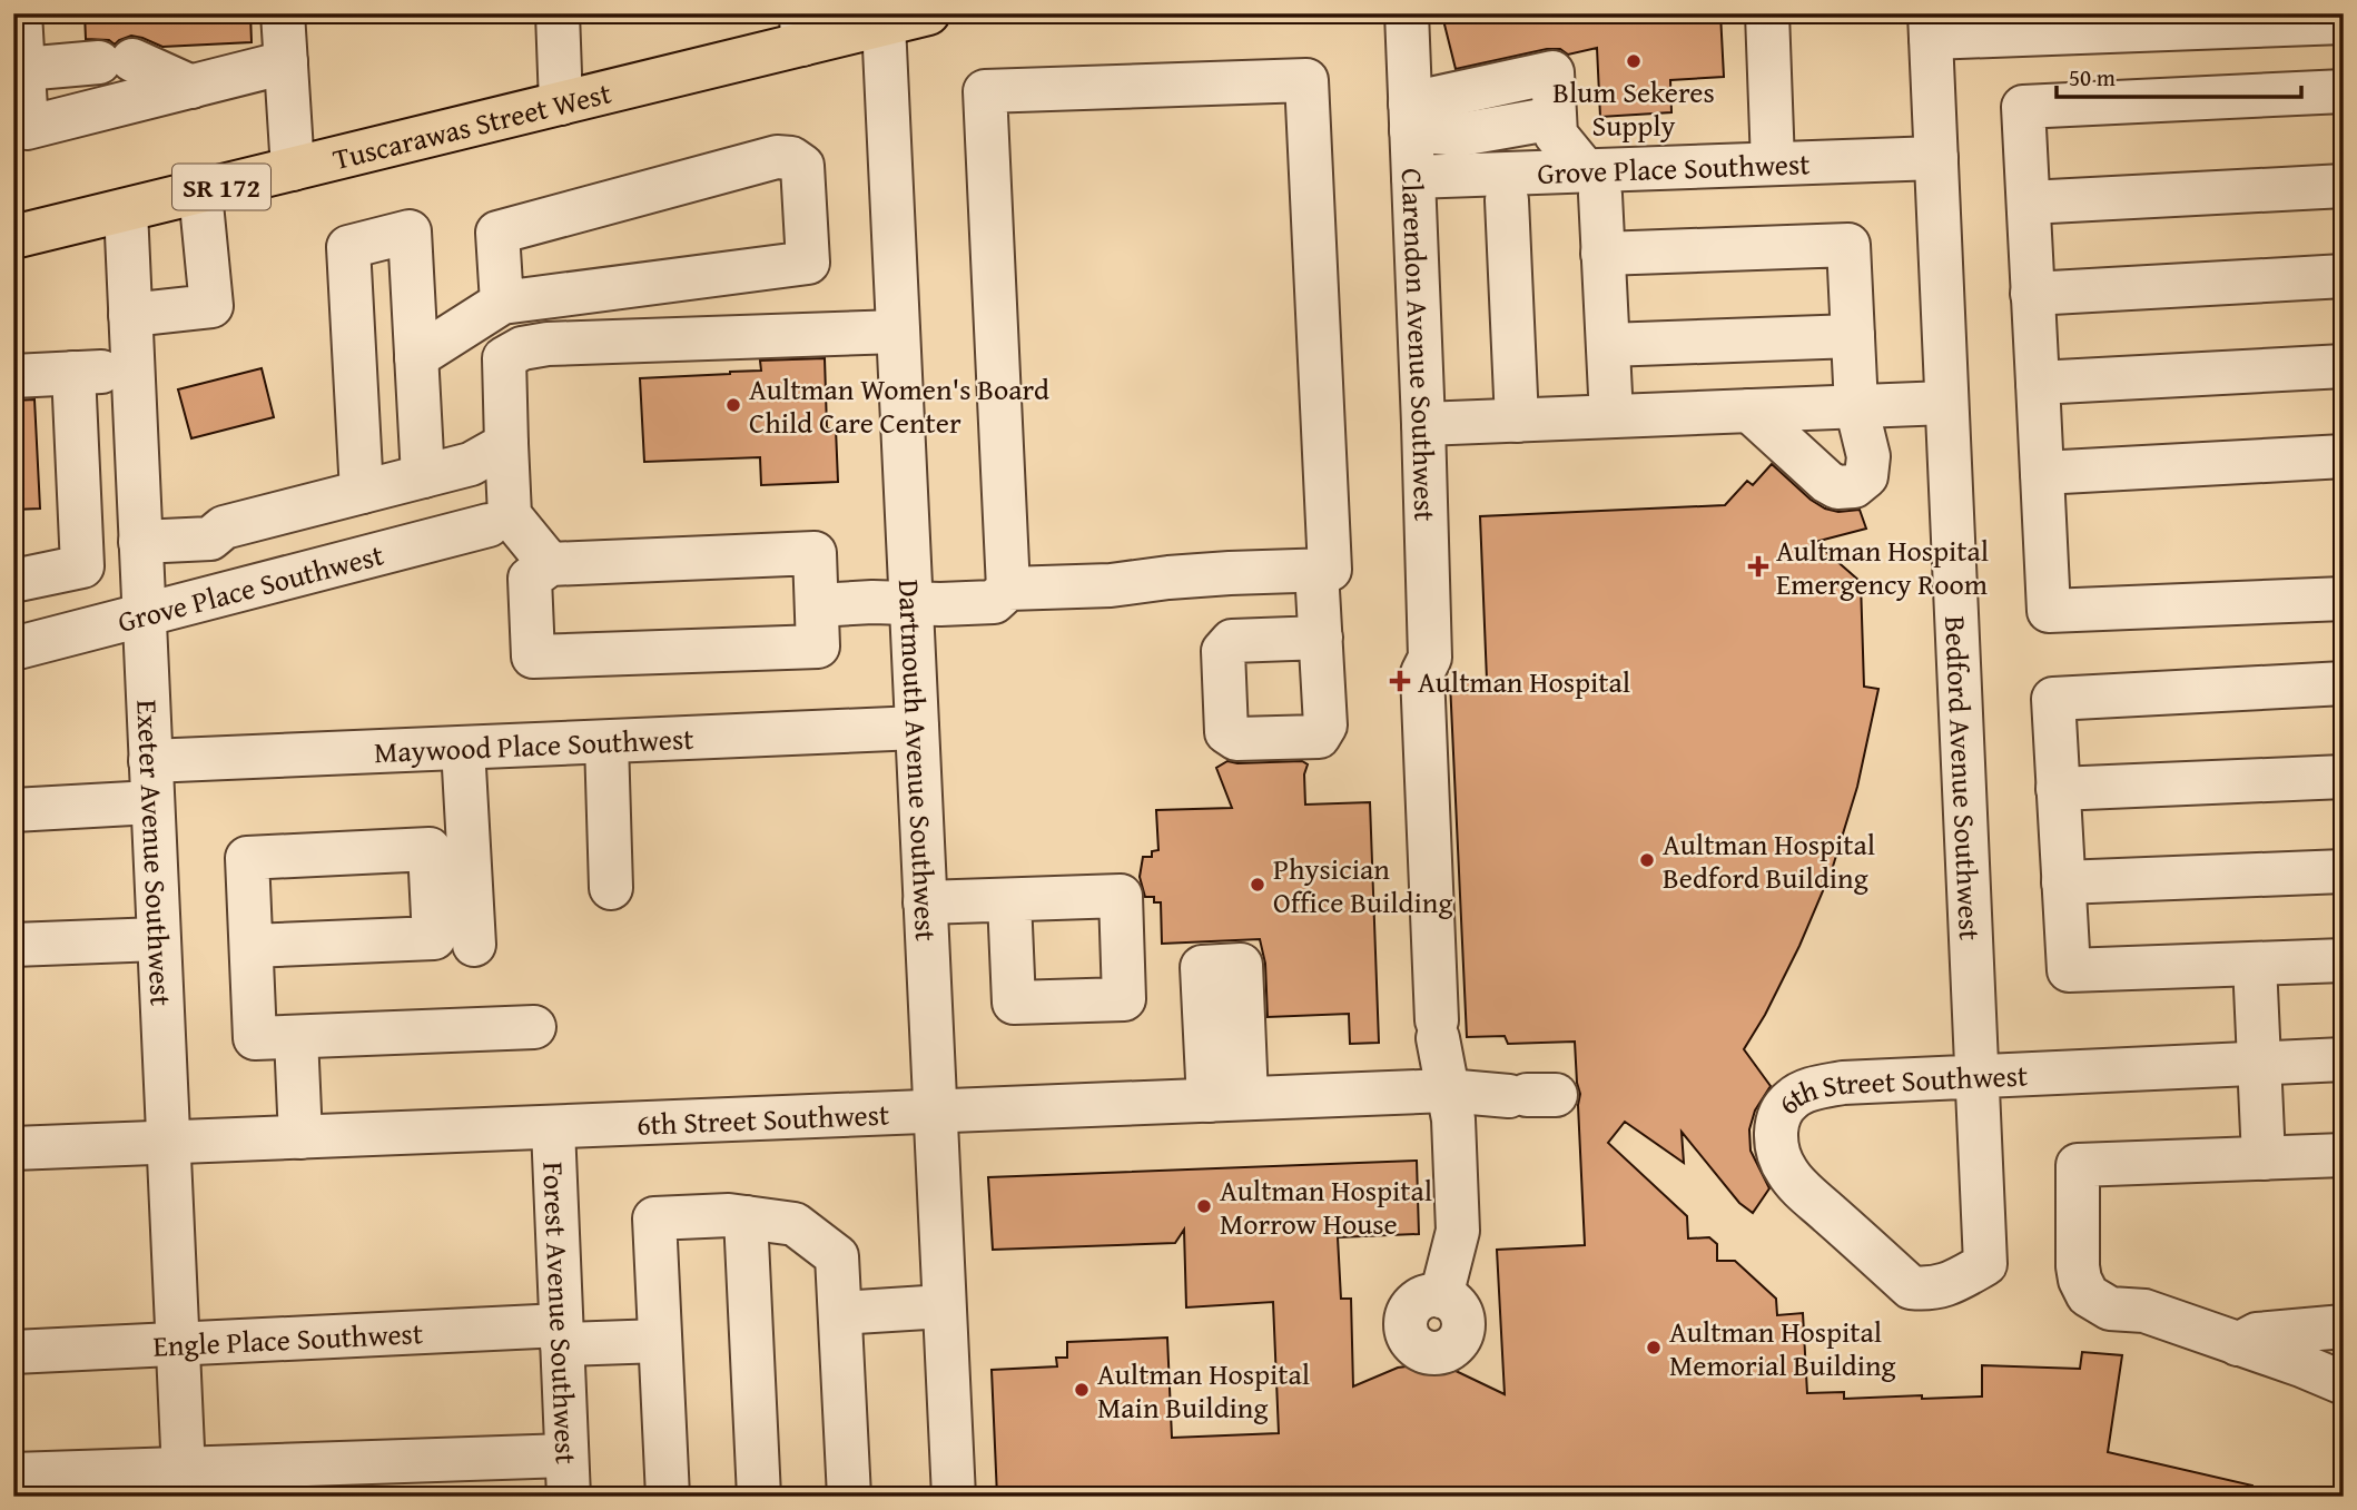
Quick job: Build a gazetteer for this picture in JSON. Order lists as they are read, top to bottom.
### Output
{
  "streets": {
    "main road": ["Tuscarawas Street West", "SR 172"],
    "street": [
      "Grove Place Southwest",
      "Clarendon Avenue Southwest",
      "Maywood Place Southwest",
      "Dartmouth Avenue Southwest",
      "Bedford Avenue Southwest",
      "Exeter Avenue Southwest",
      "6th Street Southwest",
      "Forest Avenue Southwest",
      "Engle Place Southwest"
    ]
  },
  "crossings": [
    ["Tuscarawas Street West", "Dartmouth Avenue Southwest"],
    ["Tuscarawas Street West", "Exeter Avenue Southwest"],
    ["Grove Place Southwest", "Clarendon Avenue Southwest"],
    ["Grove Place Southwest", "Bedford Avenue Southwest"],
    ["Grove Place Southwest", "Exeter Avenue Southwest"],
    ["Clarendon Avenue Southwest", "6th Street Southwest"],
    ["Maywood Place Southwest", "Dartmouth Avenue Southwest"],
    ["Maywood Place Southwest", "Exeter Avenue Southwest"],
    ["Dartmouth Avenue Southwest", "6th Street Southwest"],
    ["Bedford Avenue Southwest", "6th Street Southwest"],
    ["Exeter Avenue Southwest", "6th Street Southwest"],
    ["Exeter Avenue Southwest", "Engle Place Southwest"],
    ["6th Street Southwest", "Forest Avenue Southwest"],
    ["Forest Avenue Southwest", "Engle Place Southwest"]
  ],
  "places": {
    "other": [
      "Blum Sekeres Supply",
      "Aultman Women's Board Child Care Center",
      "Aultman Hospital Bedford Building",
      "Physician Office Building",
      "Aultman Hospital Morrow House",
      "Aultman Hospital Memorial Building",
      "Aultman Hospital Main Building"
    ],
    "health": ["Aultman Hospital Emergency Room", "Aultman Hospital"]
  },
  "scale_bar": "50 m"
}
